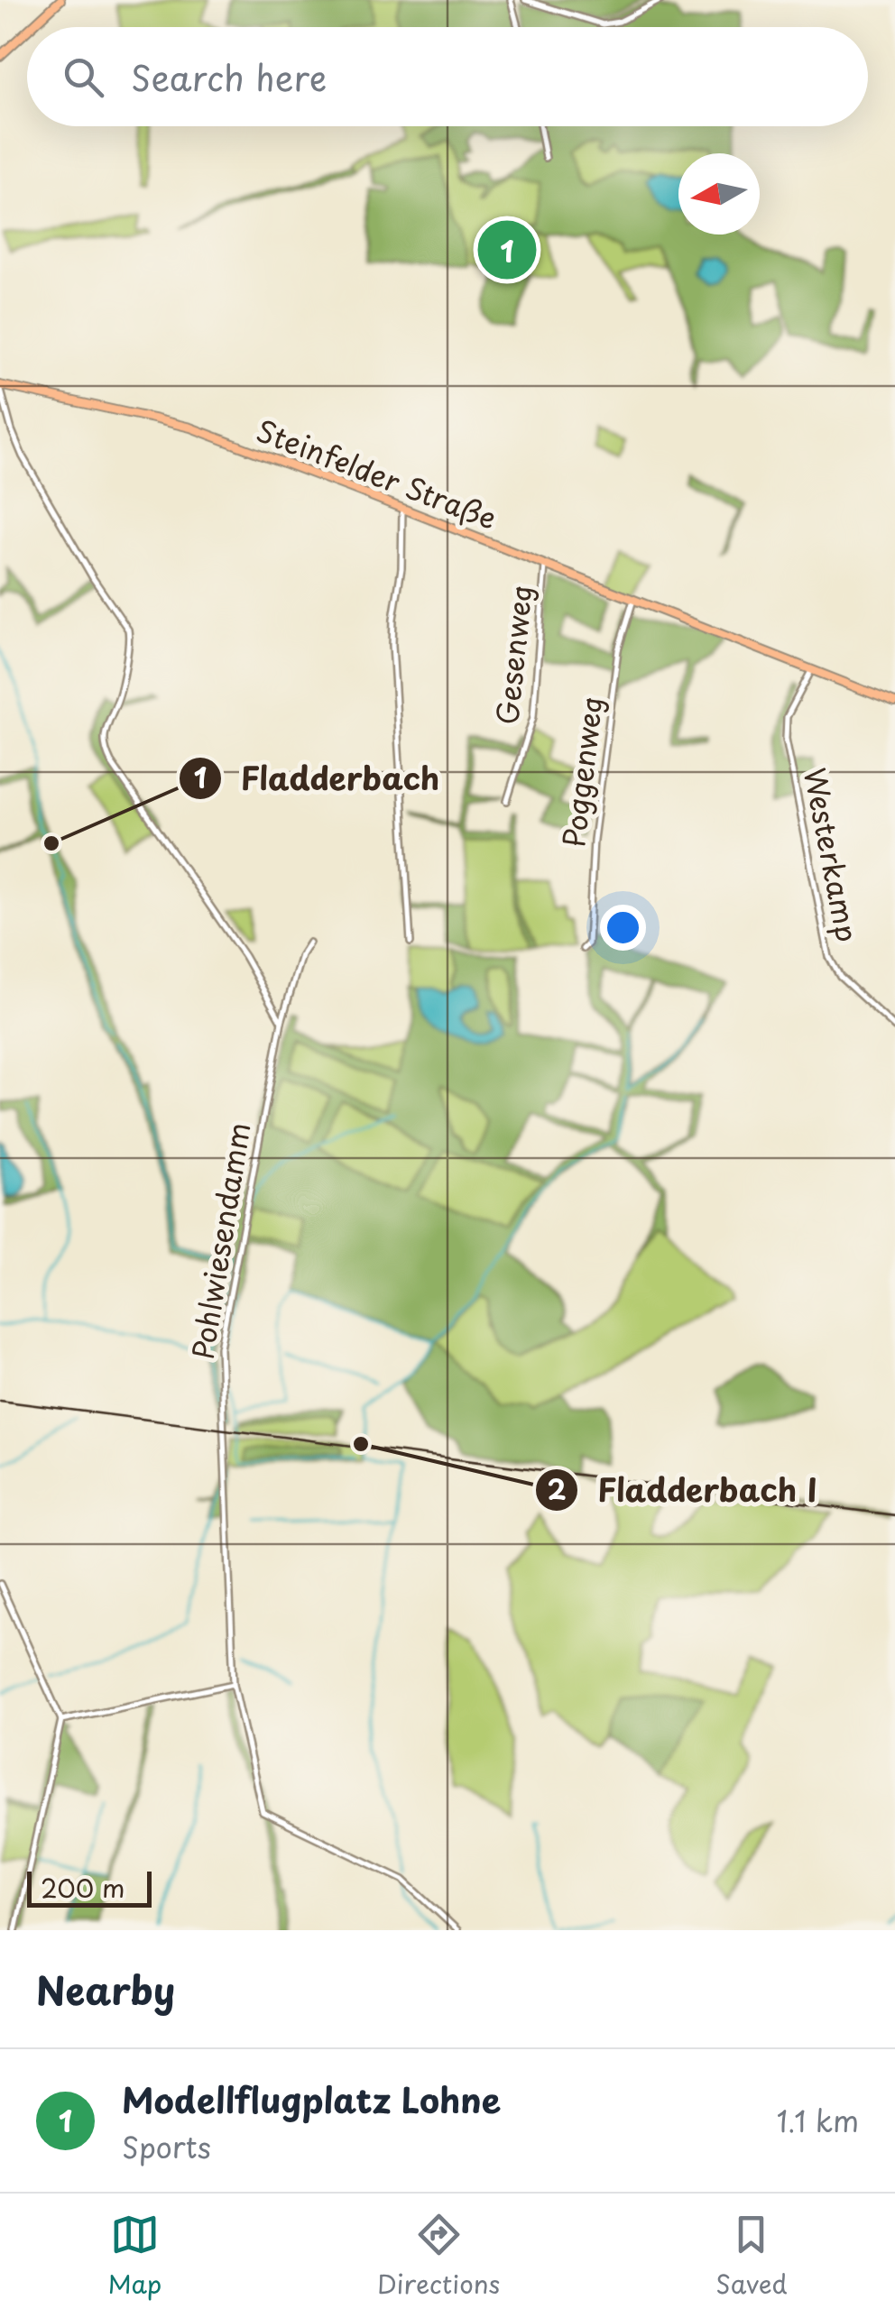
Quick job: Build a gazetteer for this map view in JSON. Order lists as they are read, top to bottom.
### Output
{
  "streets": {
    "main road": ["Steinfelder Straße"],
    "street": [
      "Gesenweg",
      "Poggenweg",
      "Westerkamp",
      "Pohlwiesendamm"
    ]
  },
  "crossings": [
    ["Steinfelder Straße", "Gesenweg"],
    ["Steinfelder Straße", "Poggenweg"],
    ["Steinfelder Straße", "Westerkamp"]
  ],
  "places": ["Fladderbach", "Fladderbach I"],
  "scale_bar": "200 m",
  "north": "left",
  "page": {
    "search": "Search here",
    "pins": "1",
    "scale": "200 m",
    "heading": "Nearby",
    "list": [
      {
        "mark": "1",
        "name": "Modellflugplatz Lohne",
        "note": "Sports",
        "value": "1.1 km"
      }
    ],
    "nav": ["Map", "Directions", "Saved"]
  }
}
